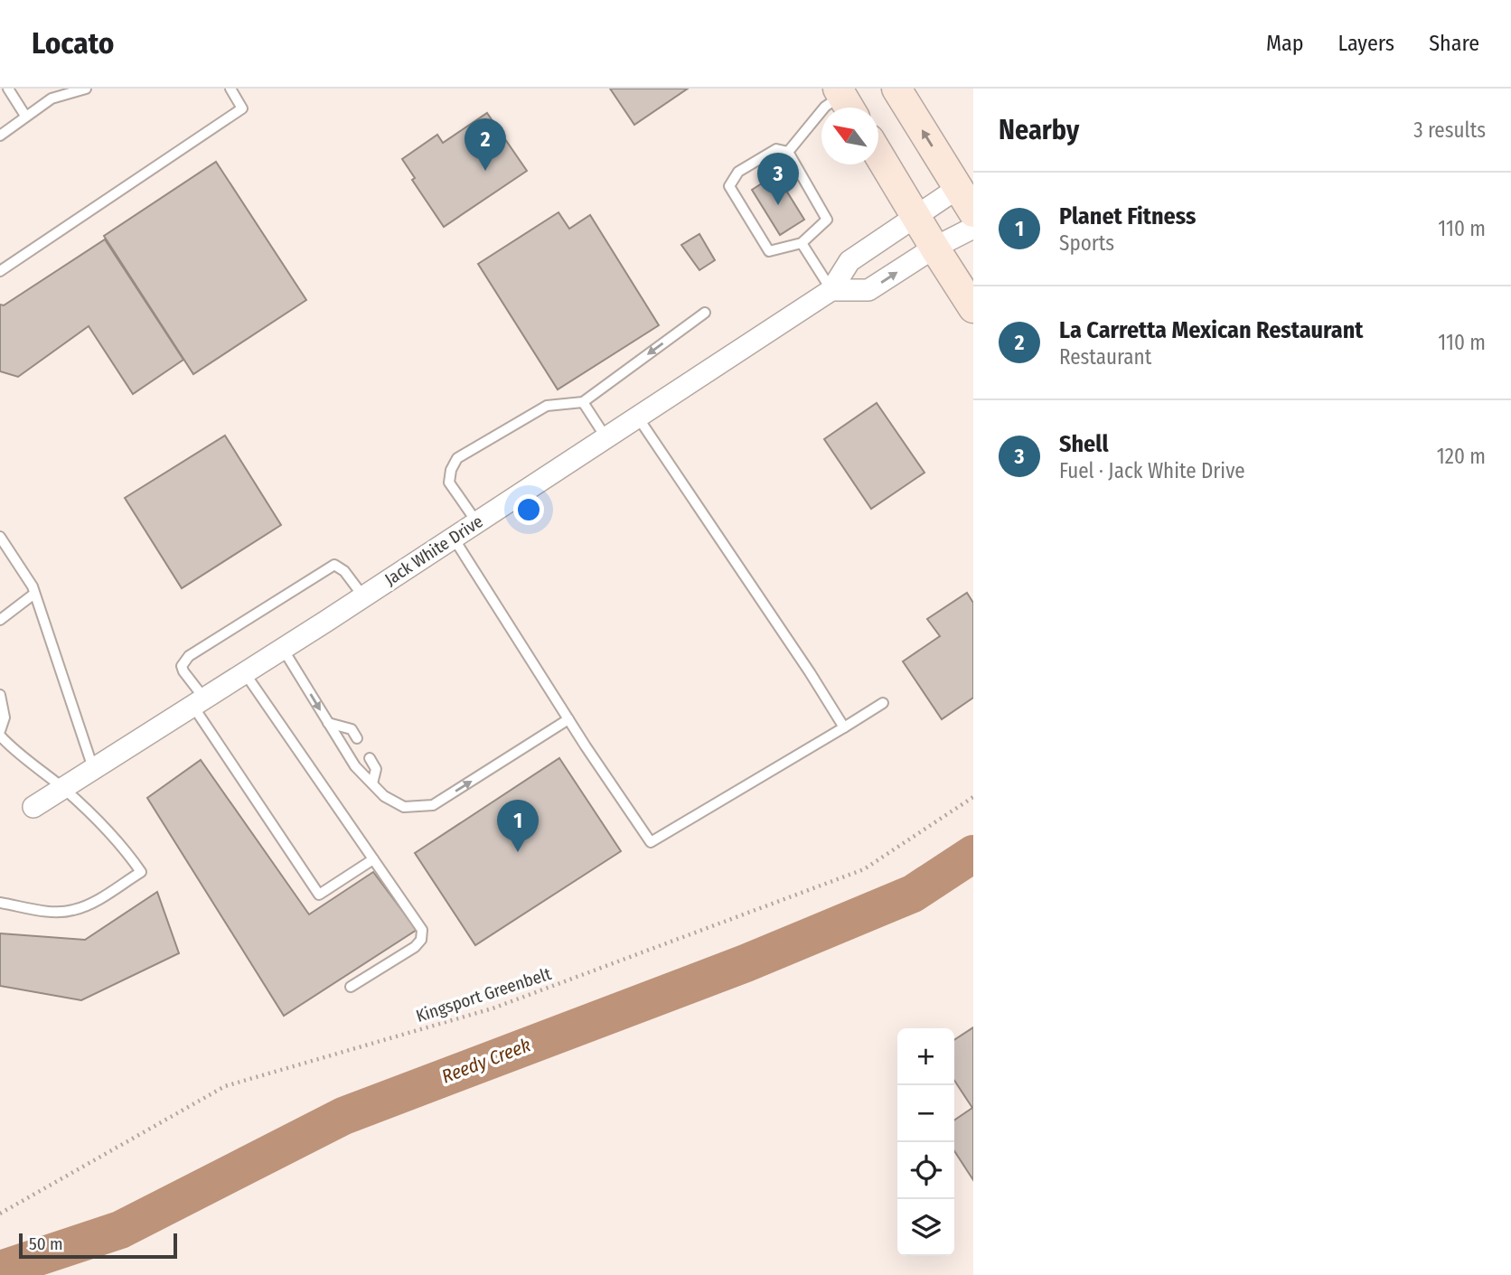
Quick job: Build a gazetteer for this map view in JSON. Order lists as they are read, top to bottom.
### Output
{
  "streets": {
    "street": ["Jack White Drive"],
    "path": ["Kingsport Greenbelt"]
  },
  "water": ["Reedy Creek"],
  "scale_bar": "50 m",
  "north": "top left",
  "page": {
    "header": "Locato",
    "nav": ["Map", "Layers", "Share"],
    "heading": ["Nearby", "3 results"],
    "pins": ["2", "3", "1"],
    "list": [
      {
        "mark": "1",
        "name": "Planet Fitness",
        "note": "Sports",
        "value": "110 m"
      },
      {
        "mark": "2",
        "name": "La Carretta Mexican Restaurant",
        "note": "Restaurant",
        "value": "110 m"
      },
      {
        "mark": "3",
        "name": "Shell",
        "note": "Fuel · Jack White Drive",
        "value": "120 m"
      }
    ],
    "map_buttons": ["+", "−"],
    "scale": "50 m"
  }
}
